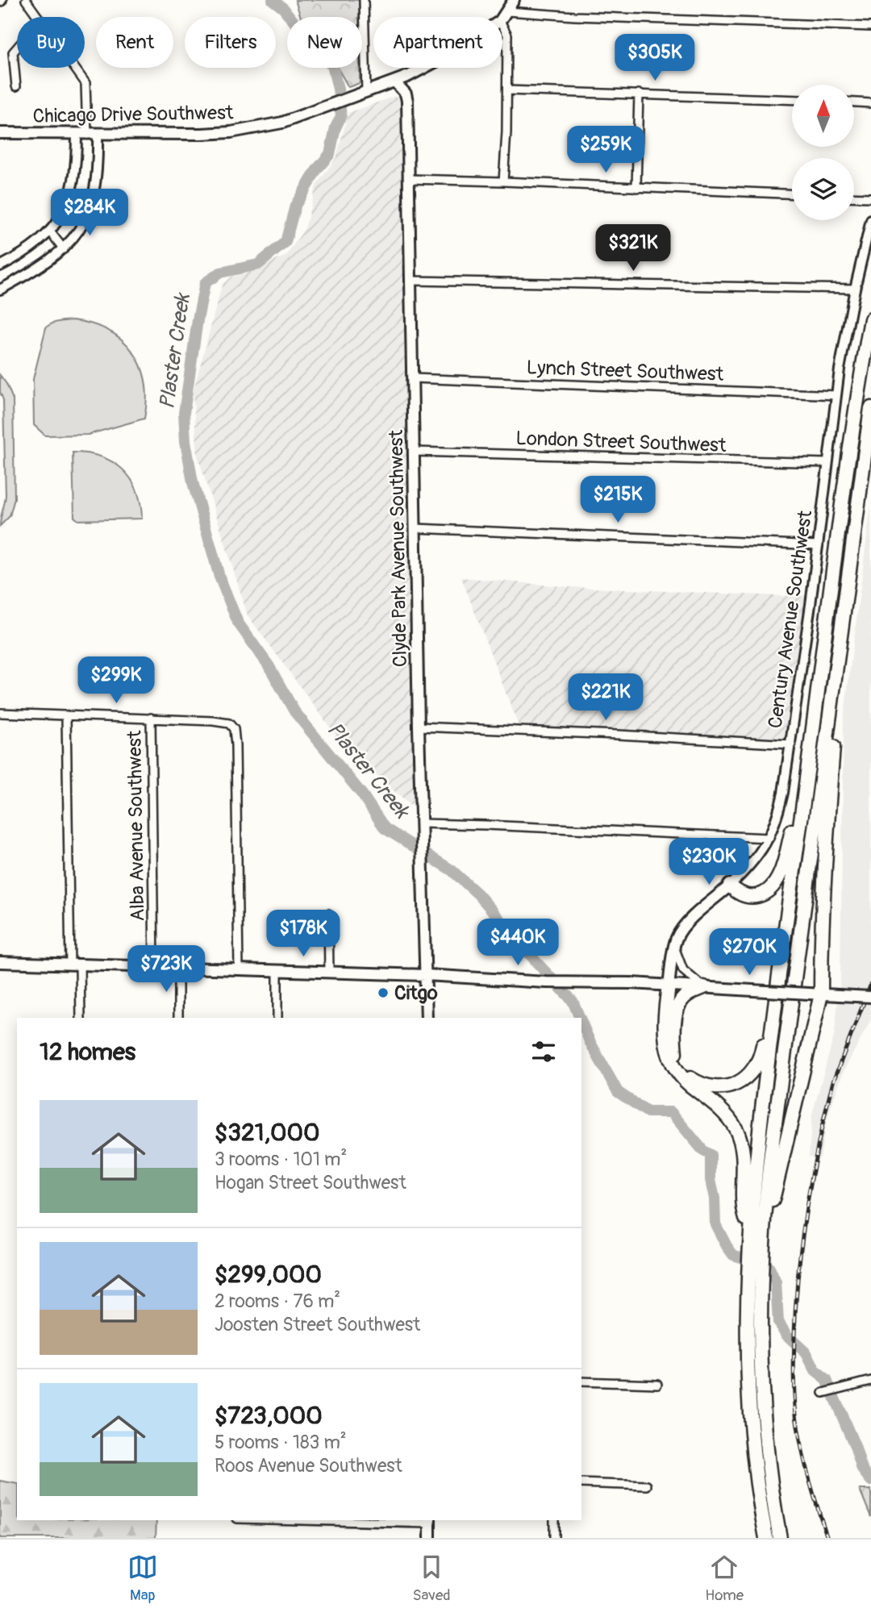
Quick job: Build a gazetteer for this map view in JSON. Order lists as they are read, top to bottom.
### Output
{
  "streets": {
    "main road": ["Chicago Drive Southwest", "Clyde Park Avenue Southwest", "Century Avenue Southwest"],
    "street": ["Lynch Street Southwest", "London Street Southwest", "Alba Avenue Southwest"]
  },
  "crossings": [
    ["Chicago Drive Southwest", "Clyde Park Avenue Southwest"],
    ["Lynch Street Southwest", "Clyde Park Avenue Southwest"],
    ["Lynch Street Southwest", "Century Avenue Southwest"],
    ["London Street Southwest", "Clyde Park Avenue Southwest"],
    ["London Street Southwest", "Century Avenue Southwest"]
  ],
  "water": ["Plaster Creek"],
  "places": ["Citgo"],
  "north": "top",
  "page": {
    "chip": [
      "Buy",
      "Rent",
      "Filters",
      "New",
      "Apartment"
    ],
    "price": [
      "$305K",
      "$259K",
      "$284K",
      "$321K",
      "$215K",
      "$299K",
      "$221K",
      "$230K",
      "$178K",
      "$440K",
      "$270K",
      "$723K"
    ],
    "heading": "12 homes",
    "list": [
      {
        "name": "$321,000",
        "note": "3 rooms · 101 m² · Hogan Street Southwest"
      },
      {
        "name": "$299,000",
        "note": "2 rooms · 76 m² · Joosten Street Southwest"
      },
      {
        "name": "$723,000",
        "note": "5 rooms · 183 m² · Roos Avenue Southwest"
      }
    ],
    "tabs": ["Map", "Saved", "Home"]
  }
}
